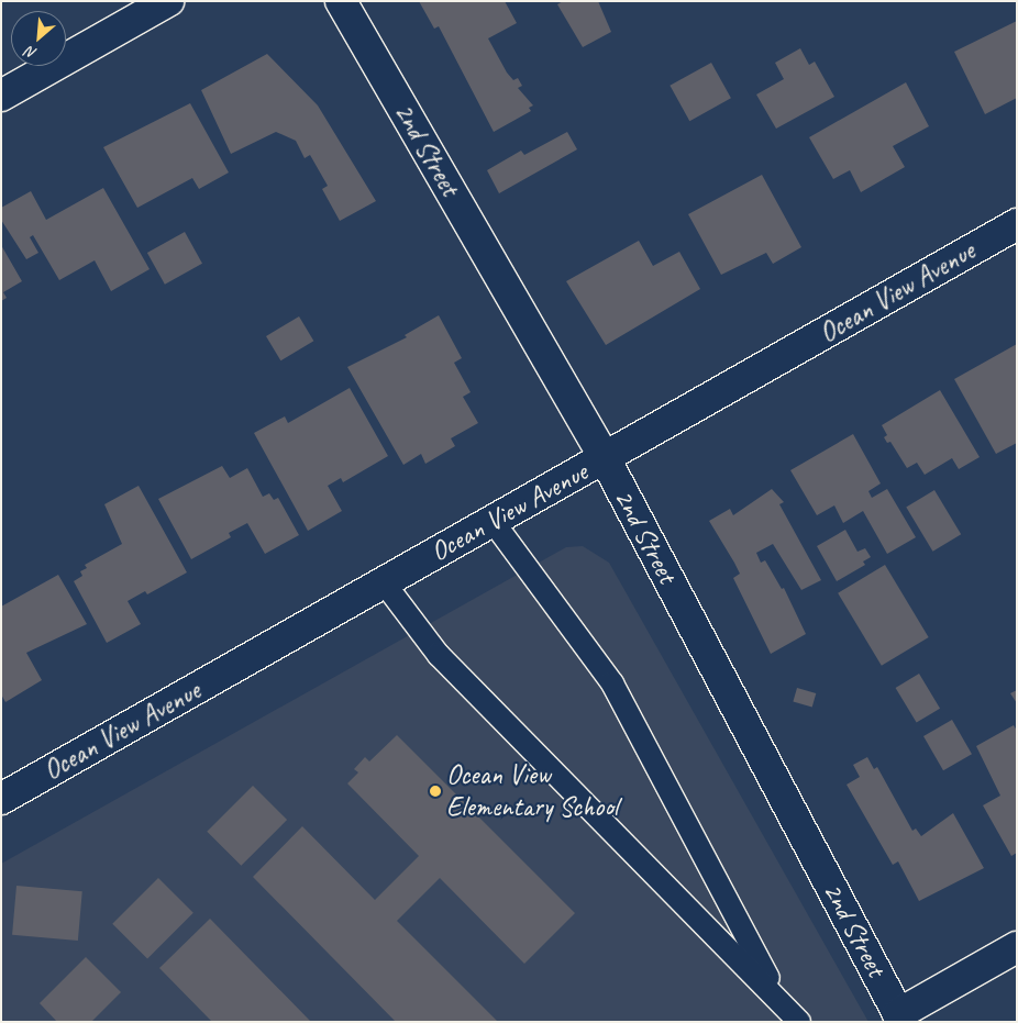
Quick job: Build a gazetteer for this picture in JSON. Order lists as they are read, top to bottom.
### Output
{
  "streets": {
    "street": ["2nd Street", "Ocean View Avenue"]
  },
  "crossings": [
    ["2nd Street", "Ocean View Avenue"]
  ],
  "places": ["Ocean View Elementary School"],
  "north": "bottom left"
}
